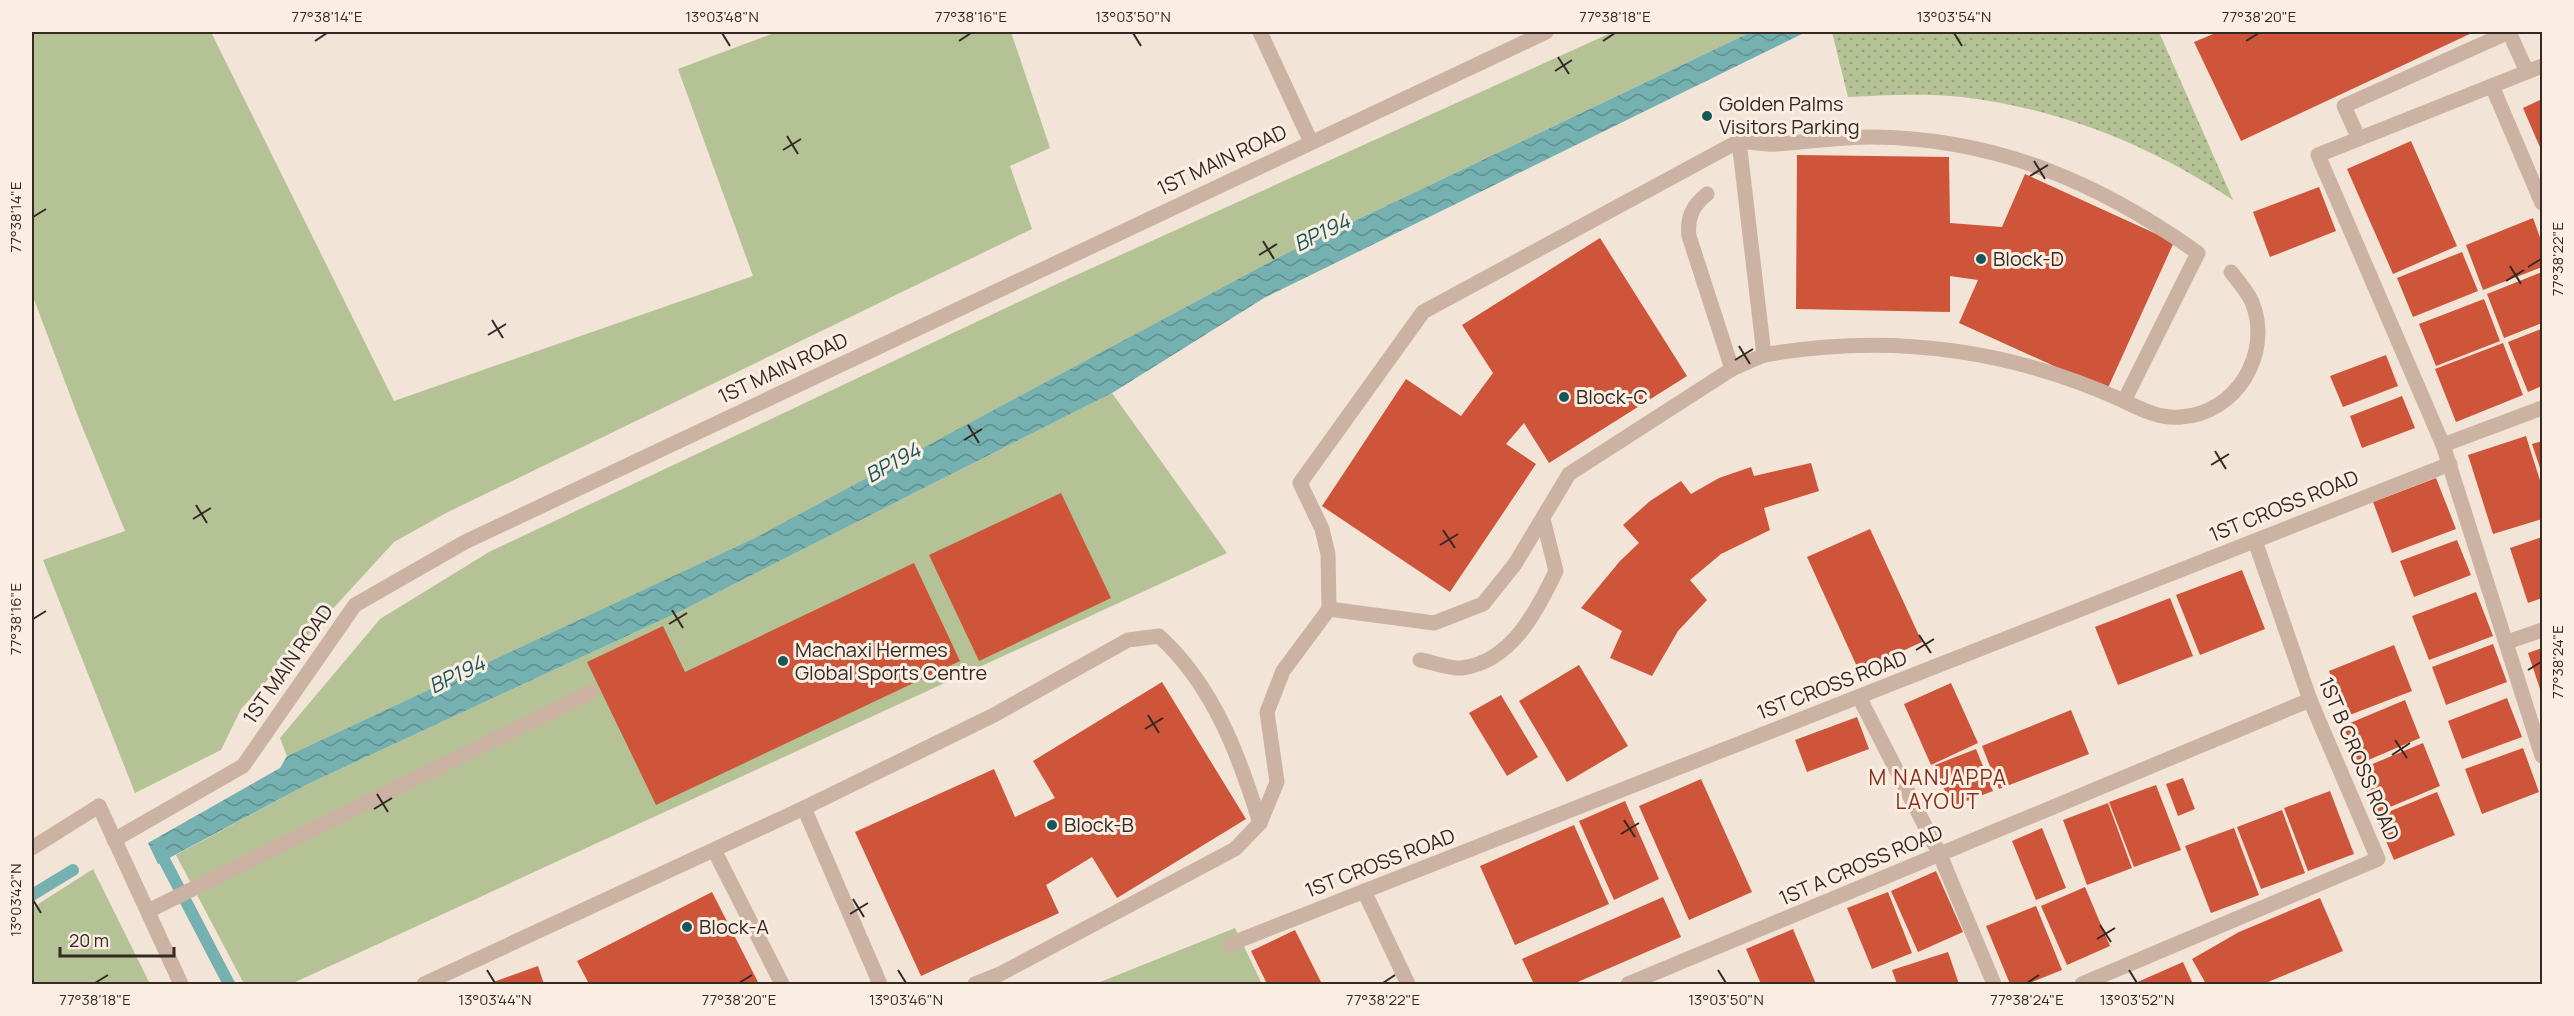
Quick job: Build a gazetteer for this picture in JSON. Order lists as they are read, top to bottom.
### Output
{
  "streets": {
    "street": [
      "1ST MAIN ROAD",
      "1ST CROSS ROAD",
      "1ST B CROSS ROAD",
      "1ST A CROSS ROAD"
    ]
  },
  "crossings": [
    ["1ST CROSS ROAD", "1ST B CROSS ROAD"],
    ["1ST B CROSS ROAD", "1ST A CROSS ROAD"]
  ],
  "districts": ["M NANJAPPA LAYOUT"],
  "water": ["BP194"],
  "places": [
    "Golden Palms Visitors Parking",
    "Block-D",
    "Block-C",
    "Machaxi Hermes Global Sports Centre",
    "Block-B",
    "Block-A"
  ],
  "scale_bar": "20 m",
  "coordinates": [
    "77°38'14\"E",
    "13°03'48\"N",
    "77°38'16\"E",
    "13°03'50\"N",
    "77°38'18\"E",
    "13°03'54\"N",
    "77°38'20\"E",
    "77°38'22\"E",
    "77°38'24\"E",
    "13°03'42\"N",
    "13°03'44\"N",
    "13°03'46\"N",
    "13°03'52\"N"
  ]
}
